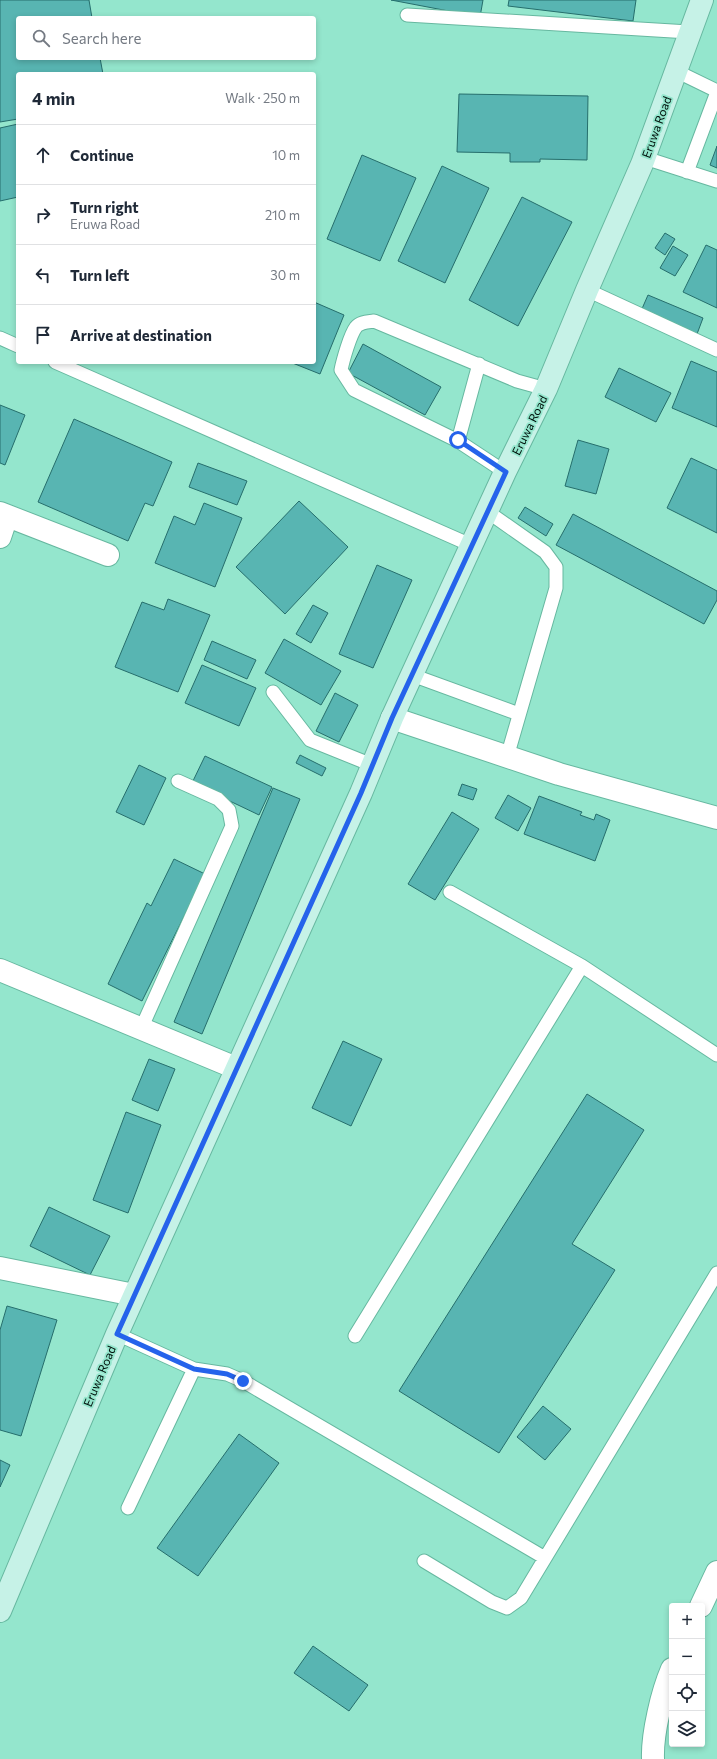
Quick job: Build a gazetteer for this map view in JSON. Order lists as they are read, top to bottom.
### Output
{
  "streets": {
    "main road": ["Eruwa Road"]
  },
  "page": {
    "search": "Search here",
    "heading": ["4 min", "Walk · 250 m"],
    "list": [
      ["Continue", "10 m"],
      ["Turn right", "Eruwa Road", "210 m"],
      ["Turn left", "30 m"],
      "Arrive at destination"
    ],
    "map_buttons": ["+", "−"]
  }
}
